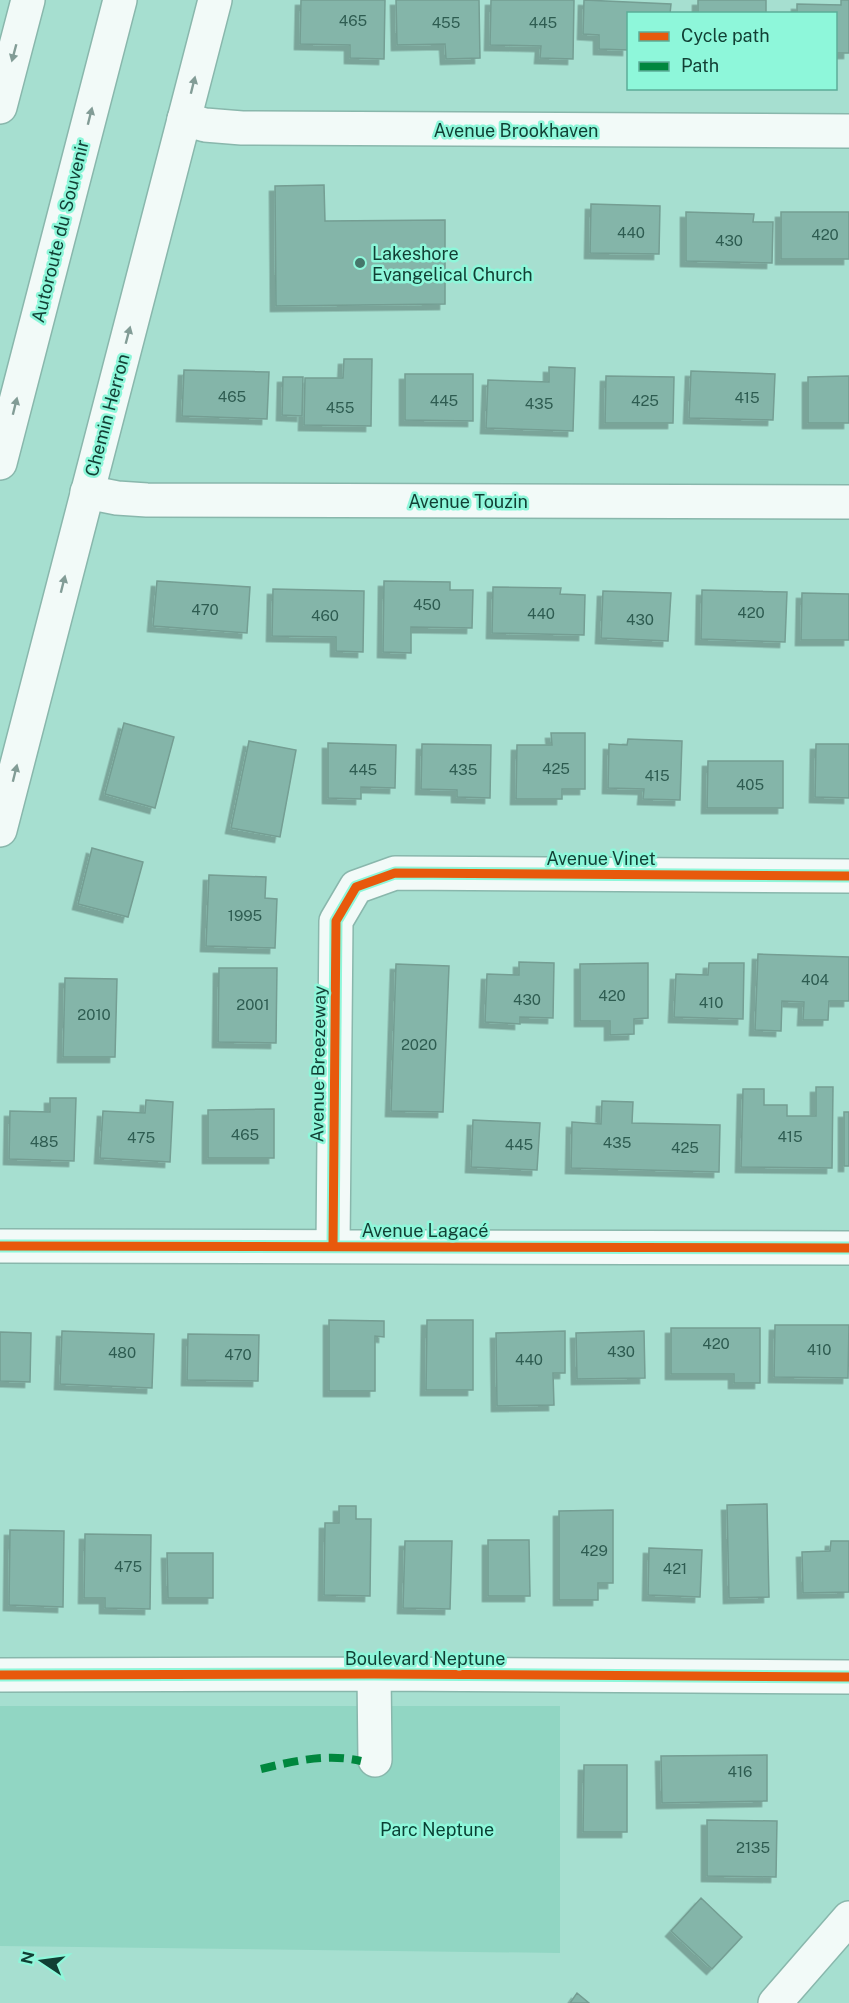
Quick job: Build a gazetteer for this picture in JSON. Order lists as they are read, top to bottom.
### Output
{
  "streets": {
    "main road": [
      "Avenue Brookhaven",
      "Autoroute du Souvenir",
      "Chemin Herron",
      "Avenue Touzin",
      "Avenue Vinet",
      "Avenue Breezeway",
      "Avenue Lagacé",
      "Boulevard Neptune"
    ]
  },
  "crossings": [
    ["Avenue Brookhaven", "Chemin Herron"],
    ["Chemin Herron", "Avenue Touzin"],
    ["Avenue Vinet", "Avenue Breezeway"],
    ["Avenue Breezeway", "Avenue Lagacé"]
  ],
  "one_way": ["Autoroute du Souvenir", "Chemin Herron"],
  "parks": ["Parc Neptune"],
  "places": ["Lakeshore Evangelical Church"],
  "house_numbers": [
    "465",
    "455",
    "445",
    "440",
    "420",
    "430",
    "465",
    "415",
    "445",
    "425",
    "435",
    "455",
    "450",
    "470",
    "420",
    "440",
    "460",
    "430",
    "425",
    "445",
    "435",
    "415",
    "405",
    "1995",
    "404",
    "420",
    "430",
    "410",
    "2001",
    "2010",
    "2020",
    "465",
    "415",
    "475",
    "485",
    "435",
    "445",
    "425",
    "420",
    "410",
    "430",
    "480",
    "470",
    "440",
    "429",
    "475",
    "421",
    "416",
    "2135"
  ],
  "legend": ["Cycle path", "Path"],
  "north": "left"
}
